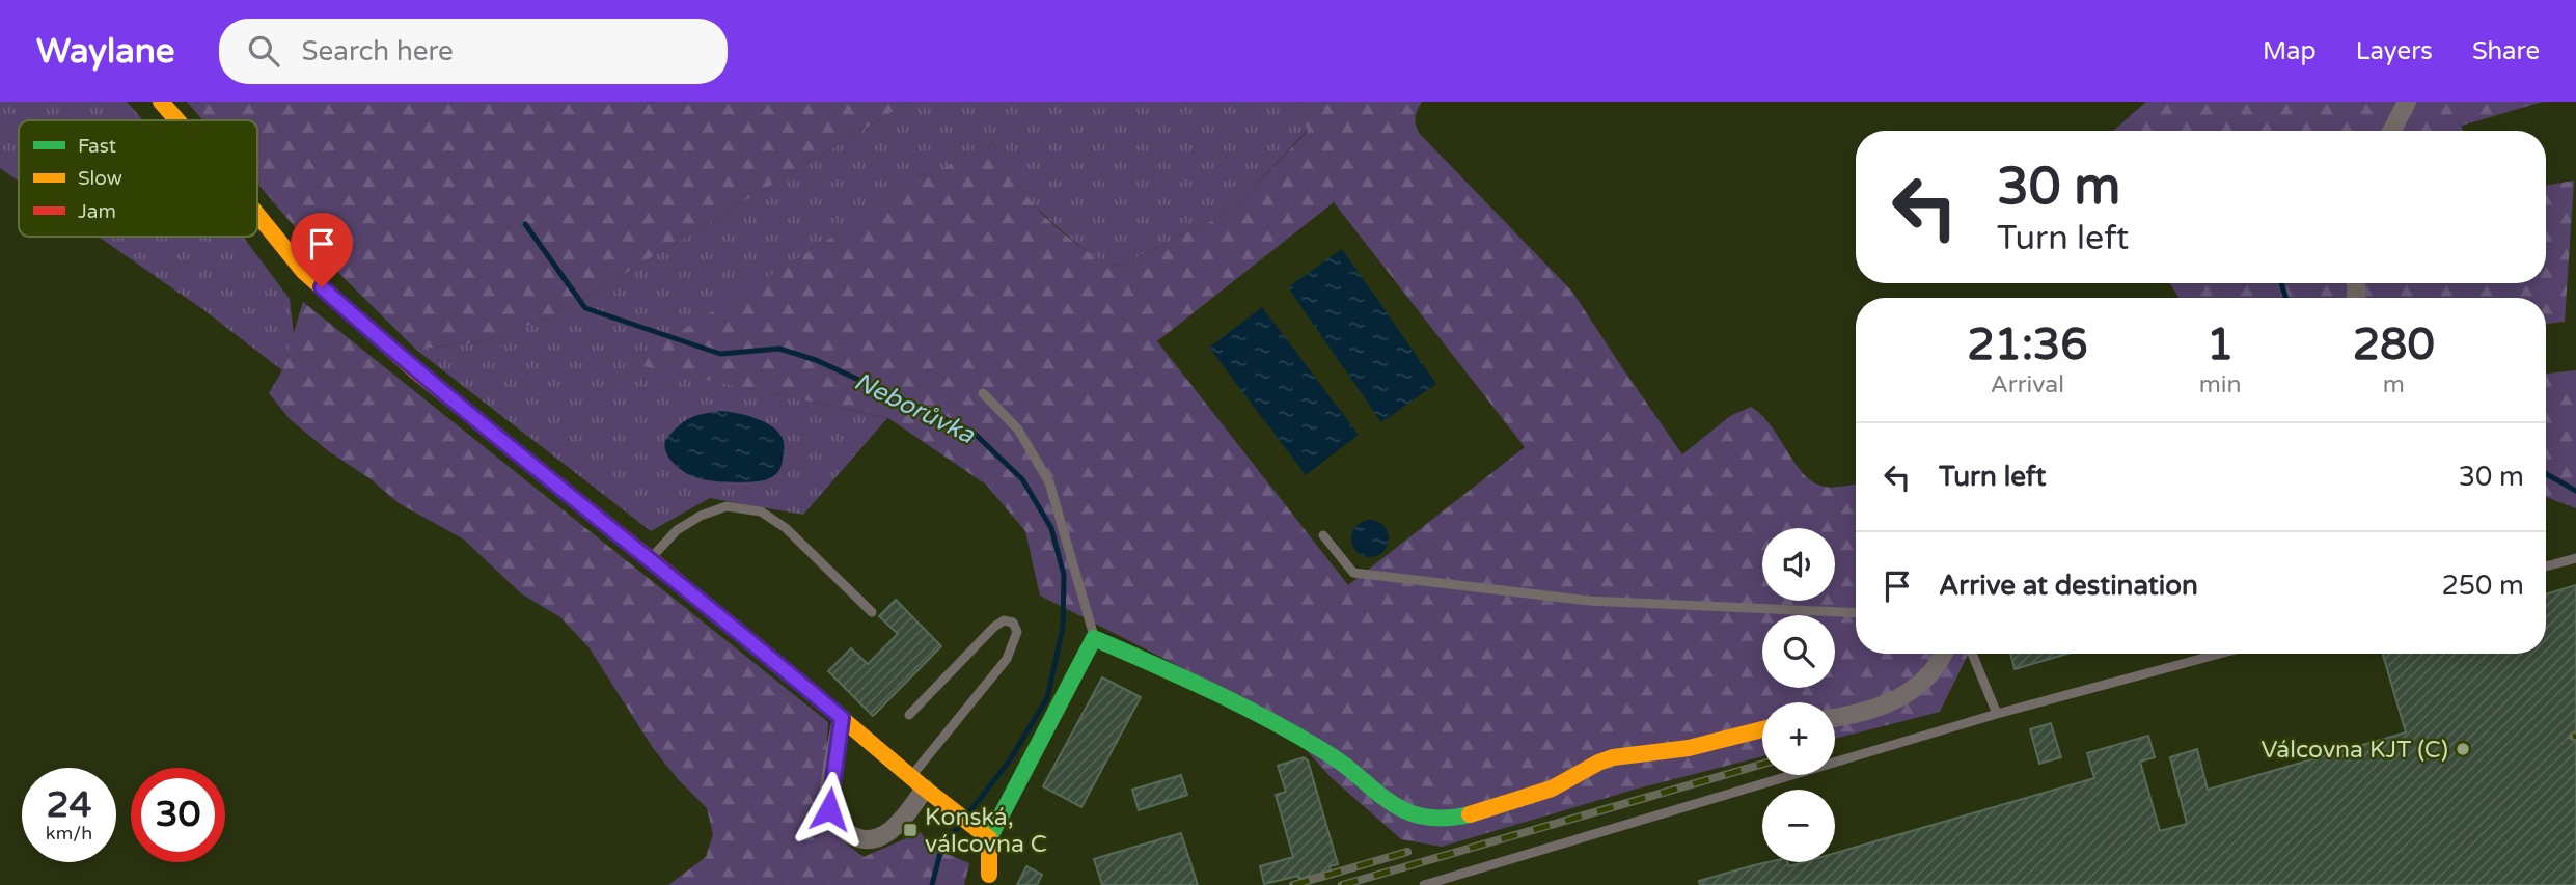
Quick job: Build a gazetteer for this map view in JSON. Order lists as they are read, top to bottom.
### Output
{
  "water": ["Neborůvka"],
  "places": {
    "other": ["Válcovna KJT (C)"],
    "transit": ["Konská, válcovna C"]
  },
  "legend": ["Fast", "Slow", "Jam"],
  "page": {
    "header": "Waylane",
    "search": "Search here",
    "nav": ["Map", "Layers", "Share"],
    "turn": ["30 m", "Turn left"],
    "eta": [
      "21:36",
      "Arrival",
      "1",
      "min",
      "280",
      "m"
    ],
    "list": [
      {
        "name": "Turn left",
        "value": "30 m"
      },
      {
        "name": "Arrive at destination",
        "value": "250 m"
      }
    ],
    "map_buttons": ["+", "−"],
    "speed": "24 km/h",
    "limit": "30"
  }
}
